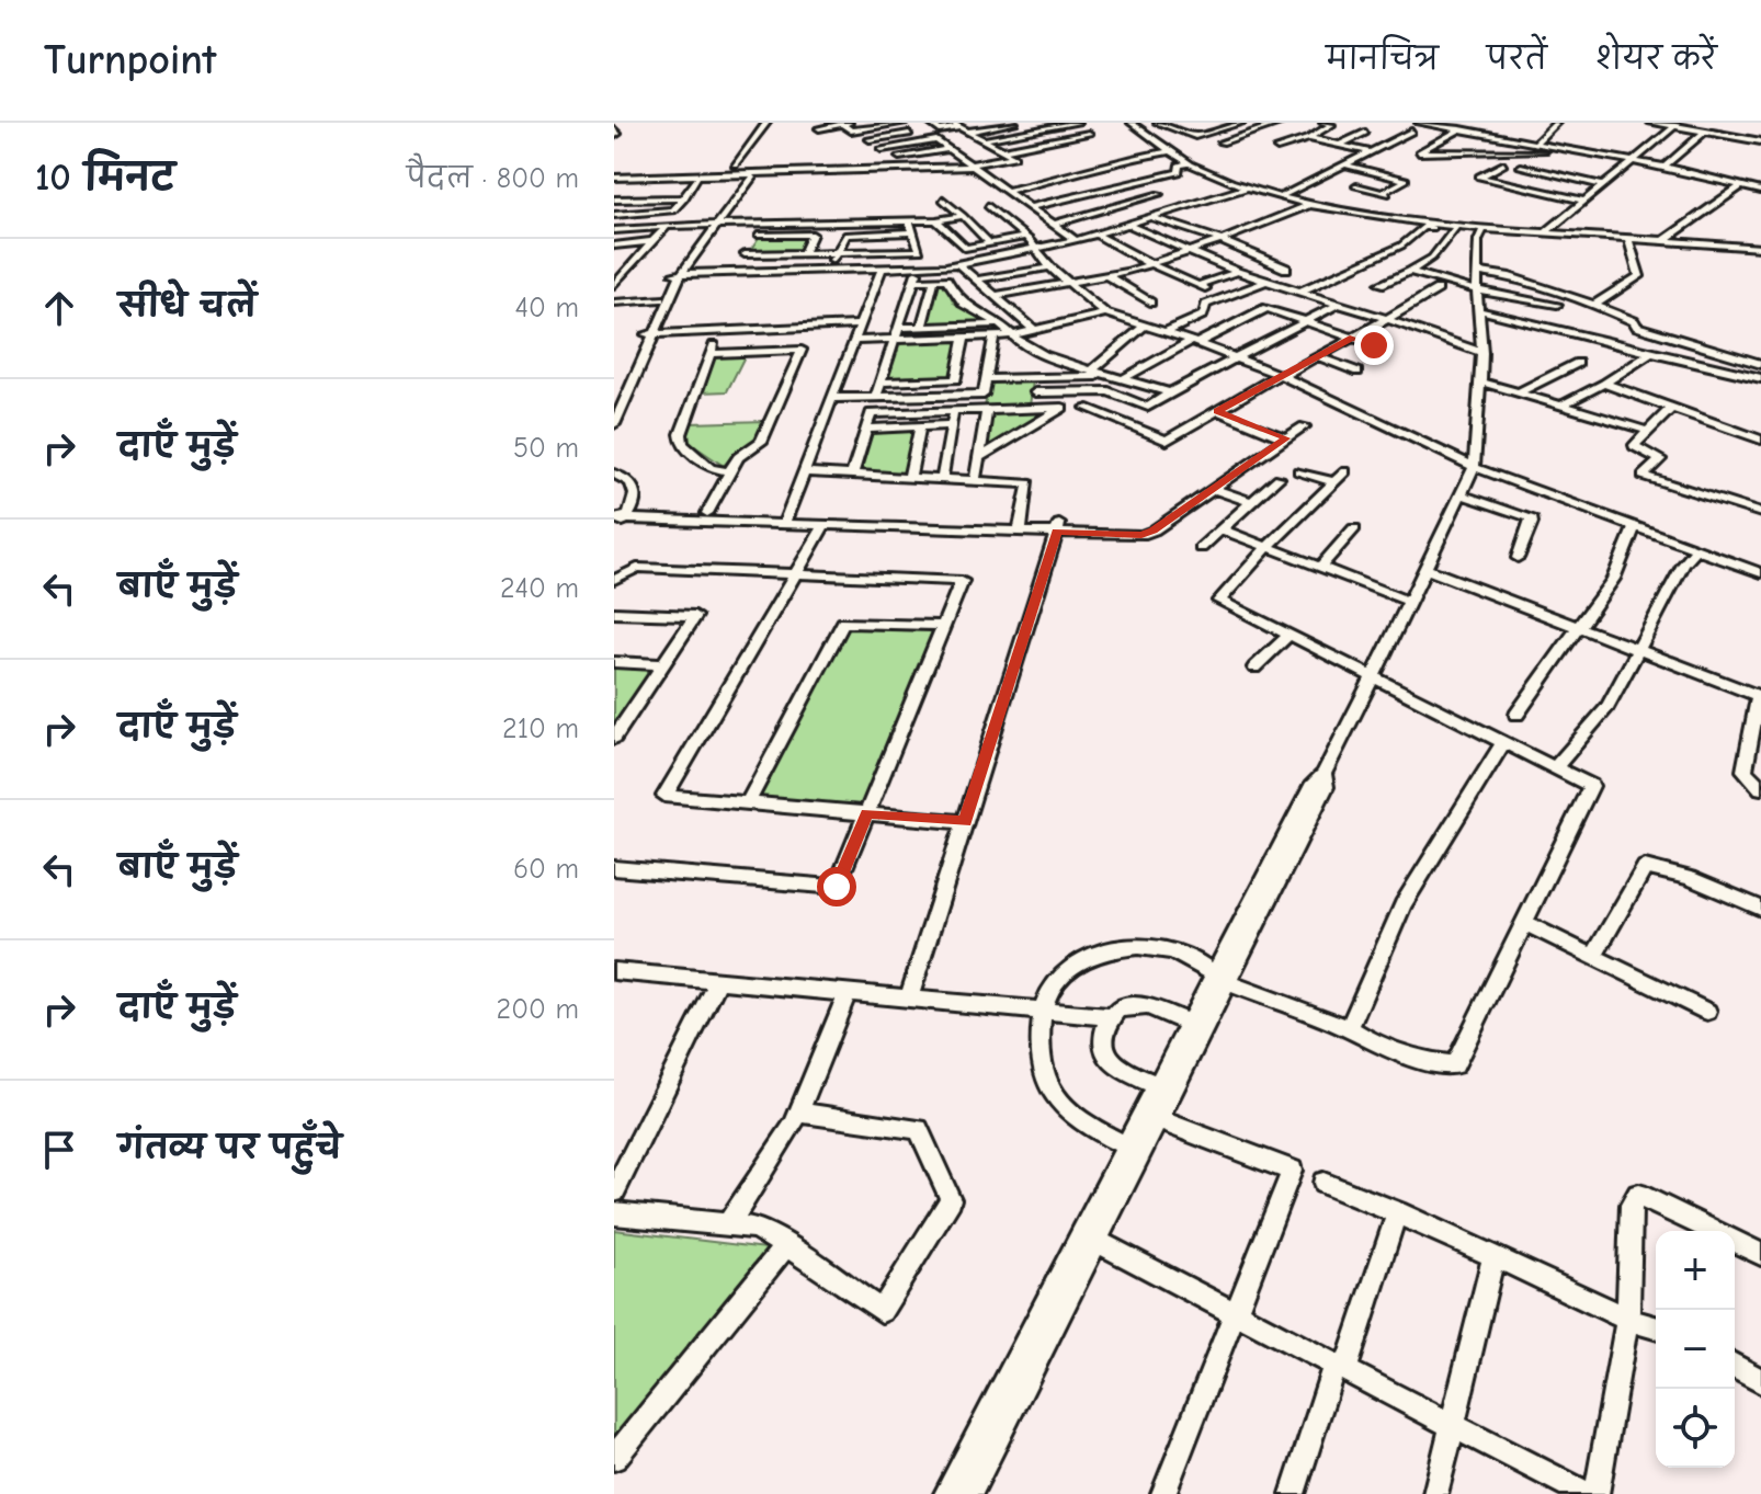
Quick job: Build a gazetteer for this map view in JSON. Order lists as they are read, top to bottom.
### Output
{
  "page": {
    "header": "Turnpoint",
    "nav": ["मानचित्र", "परतें", "शेयर करें"],
    "heading": ["10 मिनट", "पैदल · 800 m"],
    "list": [
      ["सीधे चलें", "40 m"],
      ["दाएँ मुड़ें", "50 m"],
      ["बाएँ मुड़ें", "240 m"],
      ["दाएँ मुड़ें", "210 m"],
      ["बाएँ मुड़ें", "60 m"],
      ["दाएँ मुड़ें", "200 m"],
      "गंतव्य पर पहुँचे"
    ],
    "map_buttons": ["+", "−"]
  }
}
